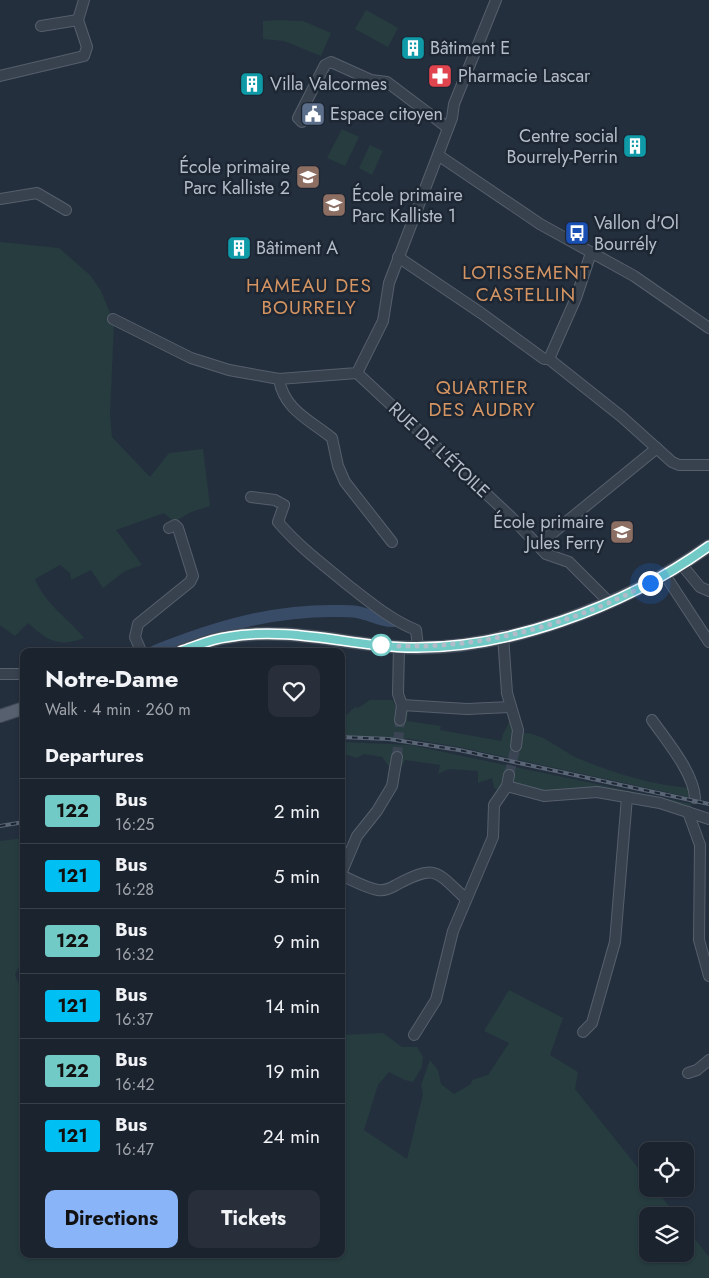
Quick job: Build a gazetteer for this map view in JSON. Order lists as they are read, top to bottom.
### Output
{
  "streets": {
    "street": ["RUE DE L'ÉTOILE"]
  },
  "districts": ["LOTISSEMENT CASTELLIN", "HAMEAU DES BOURRELY", "QUARTIER DES AUDRY"],
  "places": {
    "building": [
      "Bâtiment E",
      "Villa Valcormes",
      "Centre social Bourrely-Perrin",
      "Bâtiment A"
    ],
    "pharmacy": ["Pharmacie Lascar"],
    "public building": ["Espace citoyen"],
    "school or university": ["École primaire Parc Kalliste 2", "École primaire Parc Kalliste 1", "École primaire Jules Ferry"],
    "bus stop": ["Vallon d'Ol Bourrély"]
  },
  "lines": ["bus line 122"],
  "page": {
    "heading": [
      ["Notre-Dame", "Walk · 4 min · 260 m"],
      "Departures"
    ],
    "list": [
      {
        "mark": "122",
        "name": "Bus",
        "note": "16:25",
        "value": "2 min"
      },
      {
        "mark": "121",
        "name": "Bus",
        "note": "16:28",
        "value": "5 min"
      },
      {
        "mark": "122",
        "name": "Bus",
        "note": "16:32",
        "value": "9 min"
      },
      {
        "mark": "121",
        "name": "Bus",
        "note": "16:37",
        "value": "14 min"
      },
      {
        "mark": "122",
        "name": "Bus",
        "note": "16:42",
        "value": "19 min"
      },
      {
        "mark": "121",
        "name": "Bus",
        "note": "16:47",
        "value": "24 min"
      }
    ],
    "buttons": ["Directions", "Tickets"]
  }
}
